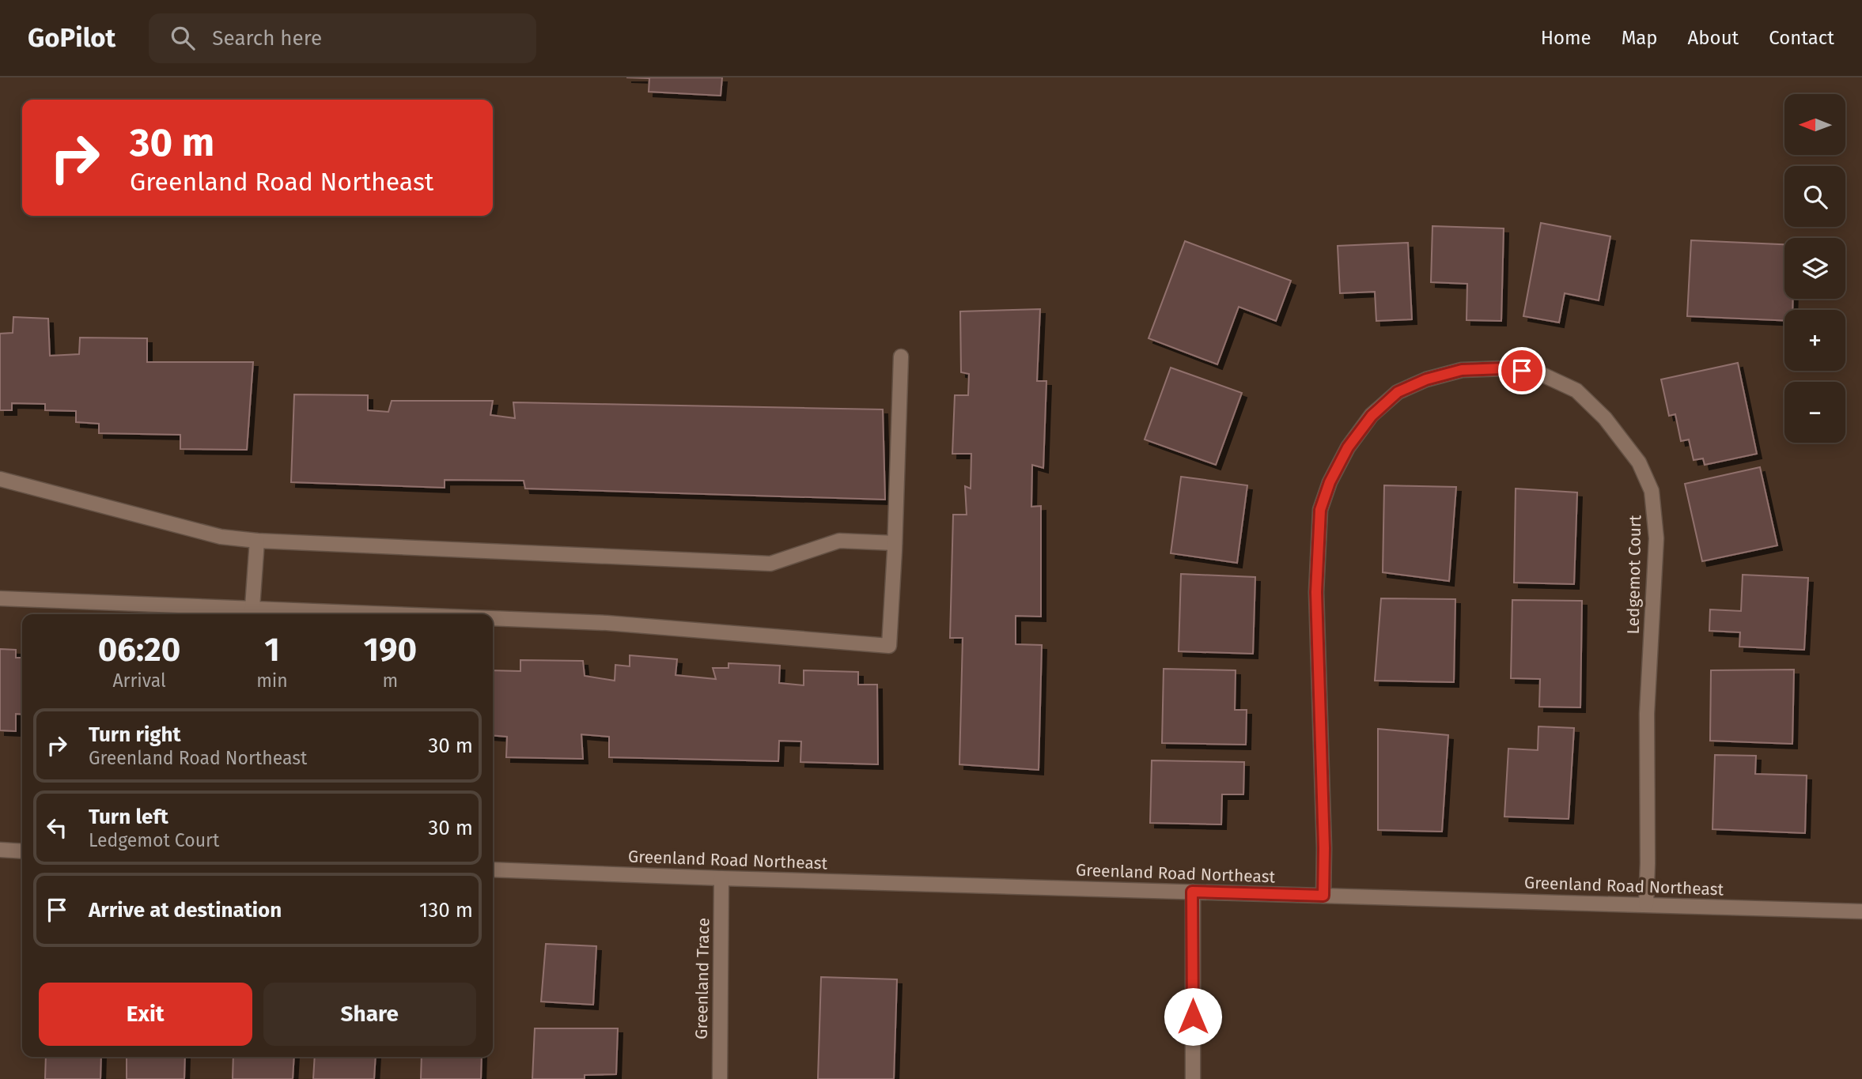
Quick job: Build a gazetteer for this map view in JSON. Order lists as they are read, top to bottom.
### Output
{
  "streets": {
    "street": ["Ledgemot Court", "Greenland Road Northeast", "Greenland Trace"]
  },
  "crossings": [
    ["Ledgemot Court", "Greenland Road Northeast"],
    ["Greenland Road Northeast", "Greenland Trace"]
  ],
  "north": "left",
  "page": {
    "header": "GoPilot",
    "search": "Search here",
    "nav": [
      "Home",
      "Map",
      "About",
      "Contact"
    ],
    "map_buttons": ["+", "−"],
    "turn": ["30 m", "Greenland Road Northeast"],
    "eta": [
      "06:20",
      "Arrival",
      "1",
      "min",
      "190",
      "m"
    ],
    "list": [
      {
        "name": "Turn right",
        "note": "Greenland Road Northeast",
        "value": "30 m"
      },
      {
        "name": "Turn left",
        "note": "Ledgemot Court",
        "value": "30 m"
      },
      {
        "name": "Arrive at destination",
        "value": "130 m"
      }
    ],
    "buttons": ["Exit", "Share"]
  }
}
